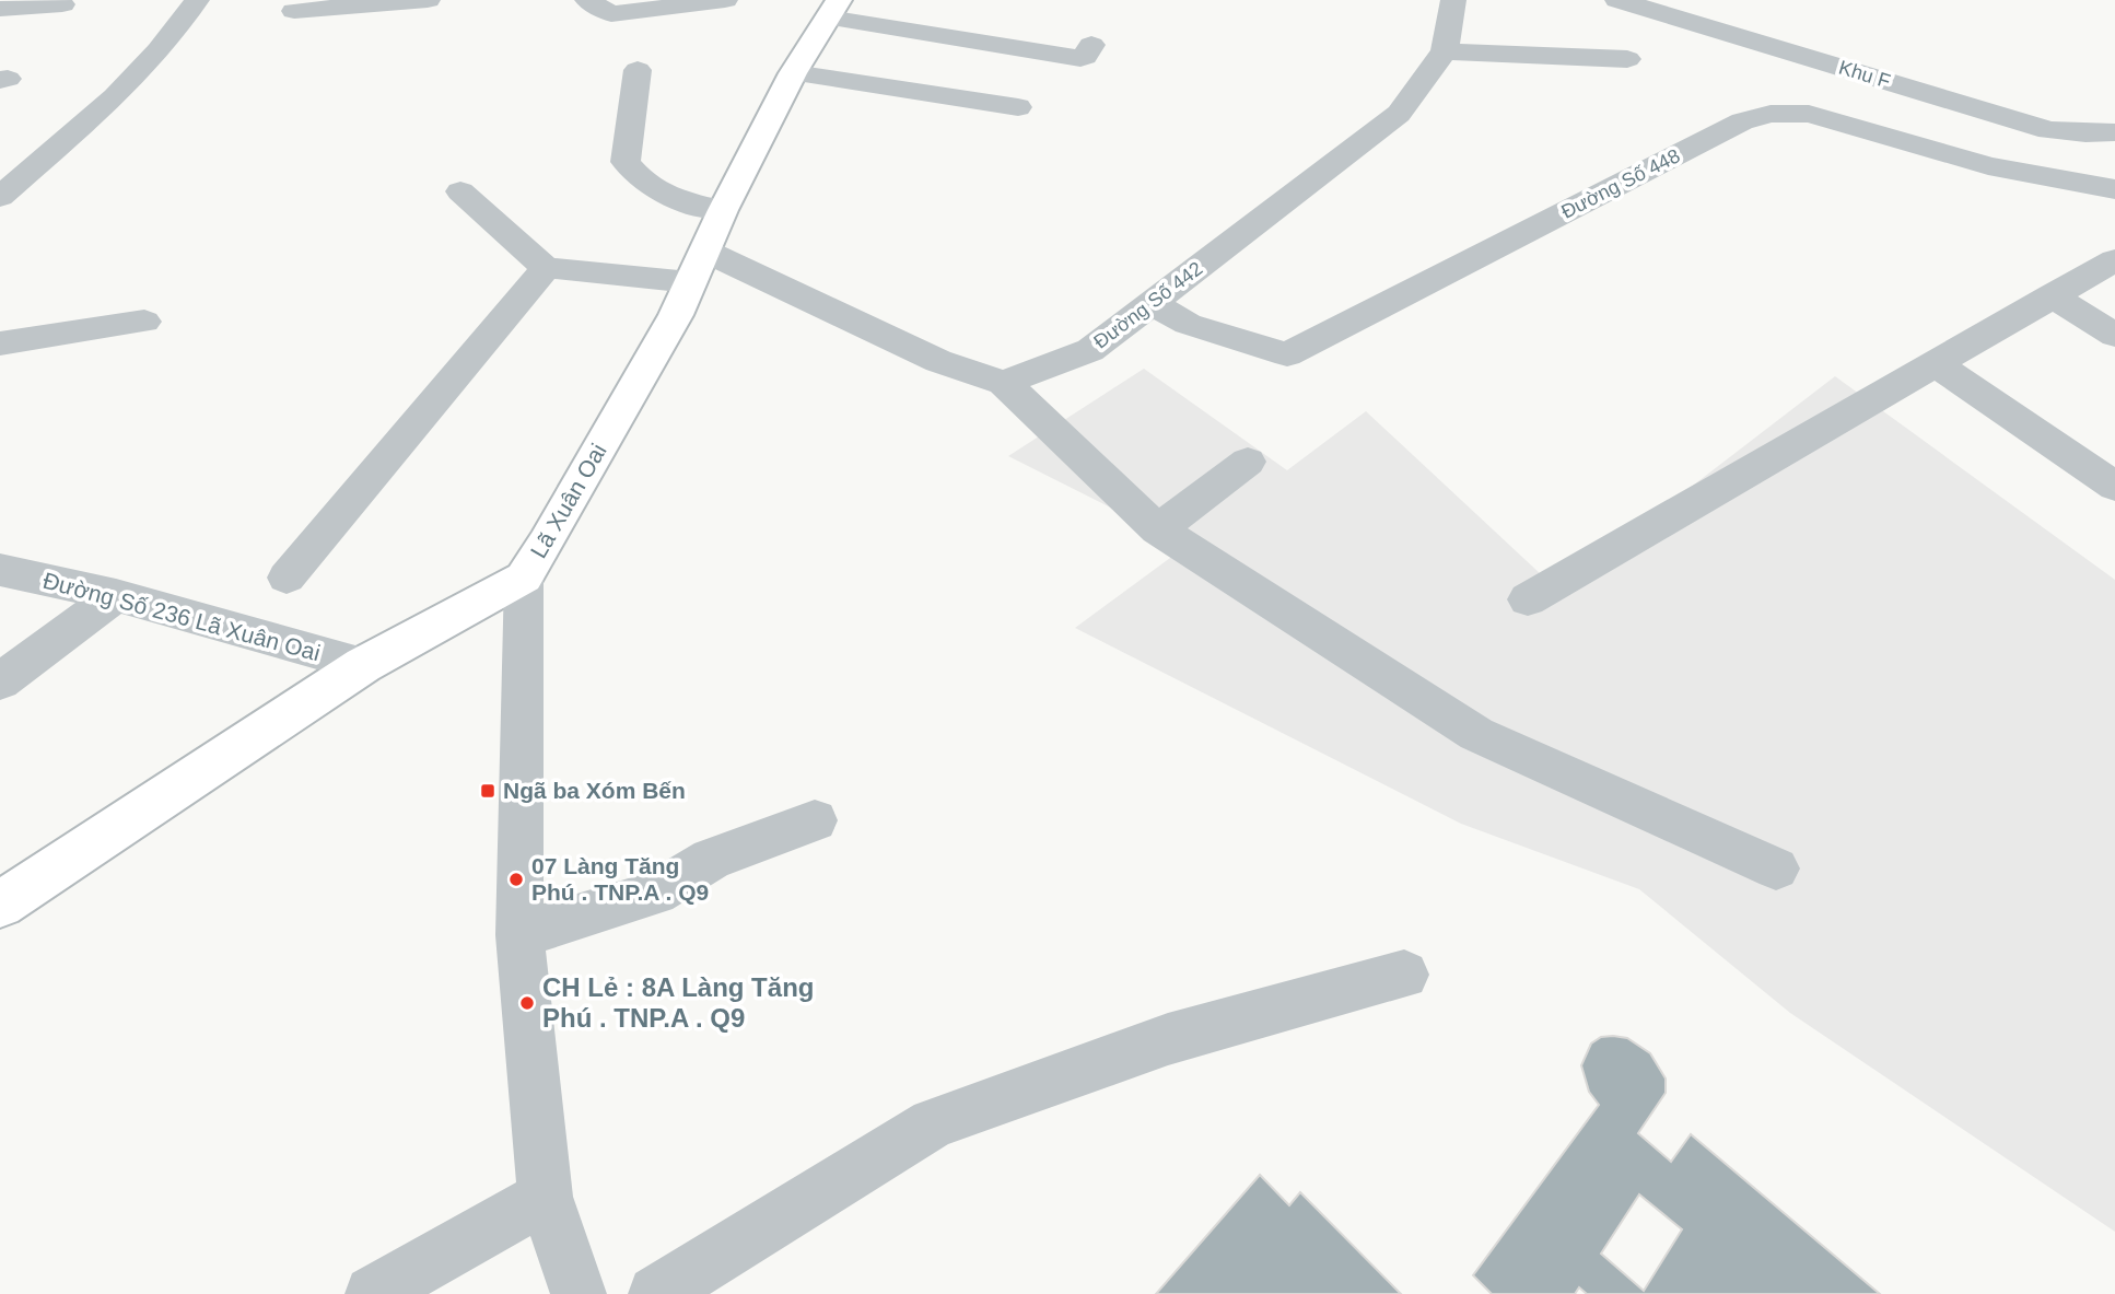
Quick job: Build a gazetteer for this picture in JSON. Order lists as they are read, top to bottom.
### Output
{
  "streets": {
    "main road": ["Lã Xuân Oai"],
    "street": [
      "Khu F",
      "Đường Số 448",
      "Đường Số 442",
      "Đường Số 236 Lã Xuân Oai"
    ]
  },
  "crossings": [
    ["Đường Số 448", "Đường Số 442"],
    ["Lã Xuân Oai", "Đường Số 236 Lã Xuân Oai"]
  ],
  "places": {
    "transit": ["Ngã ba Xóm Bến"],
    "other": ["07 Làng Tăng Phú . TNP.A . Q9", "CH Lẻ : 8A Làng Tăng Phú . TNP.A . Q9"]
  }
}
